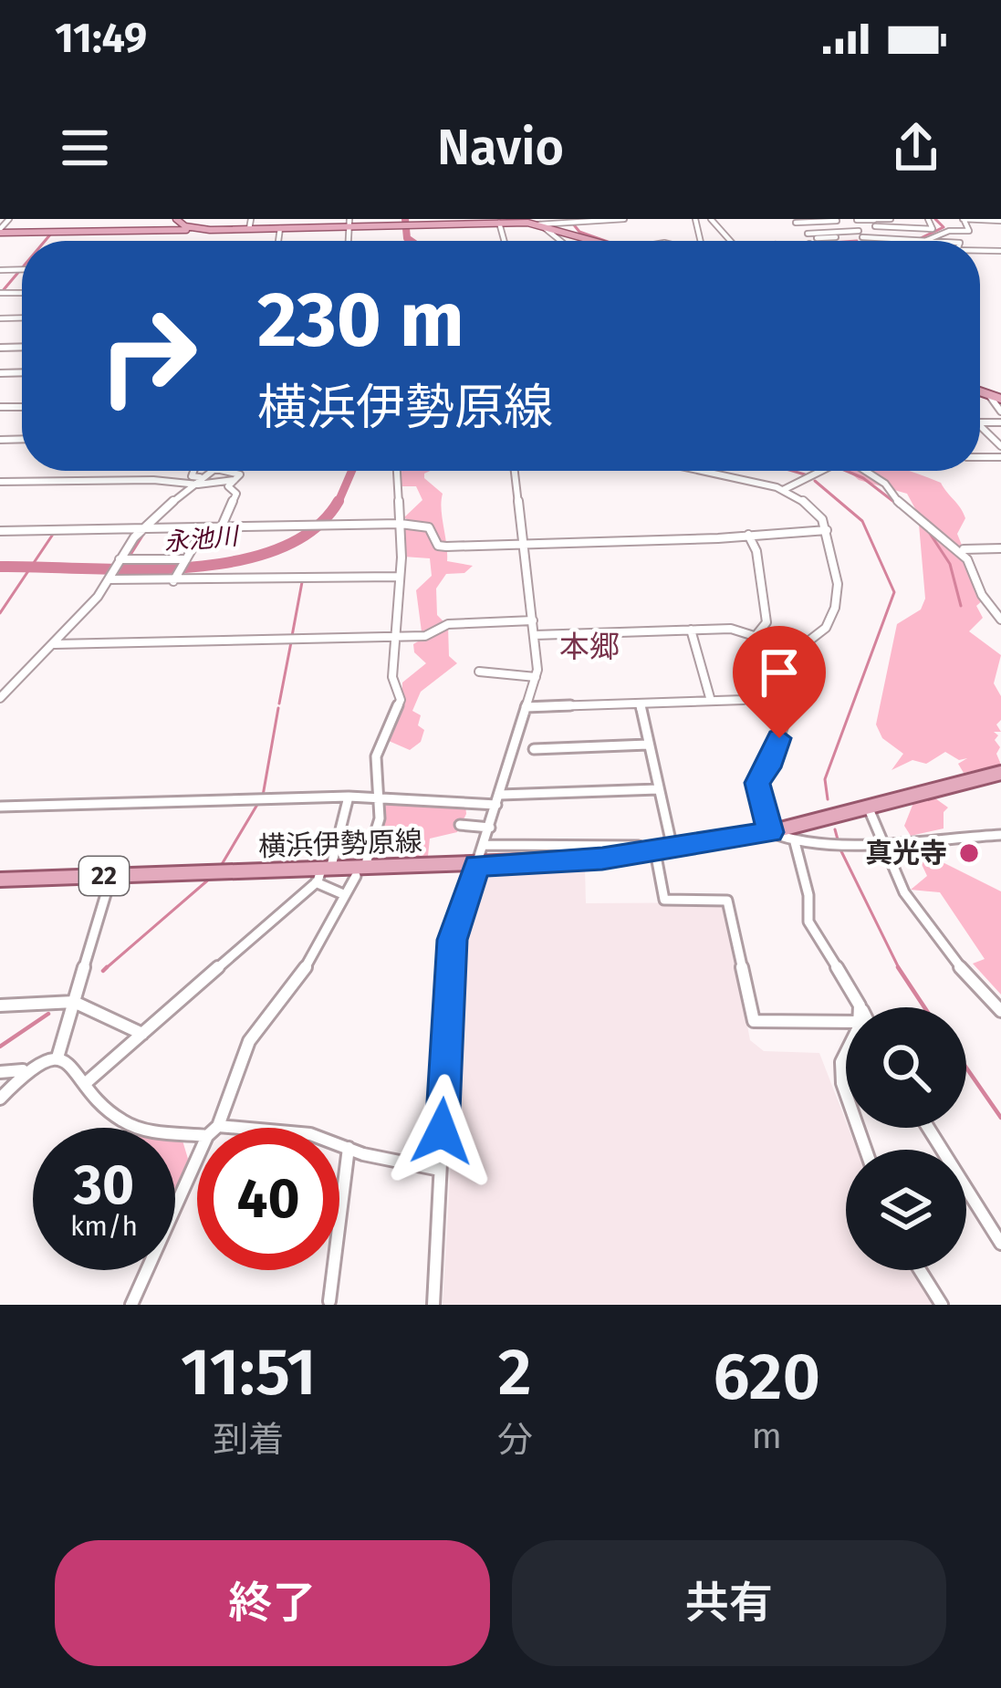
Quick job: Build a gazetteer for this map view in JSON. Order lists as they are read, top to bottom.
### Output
{
  "streets": {
    "main road": ["横浜伊勢原線", "22"]
  },
  "districts": ["本郷"],
  "water": ["永池川"],
  "places": ["真光寺"],
  "page": {
    "status": "11:49",
    "header": "Navio",
    "turn": ["230 m", "横浜伊勢原線"],
    "speed": "30 km/h",
    "limit": "40",
    "eta": [
      "11:51",
      "到着",
      "2",
      "分",
      "620",
      "m"
    ],
    "buttons": ["終了", "共有"]
  }
}
